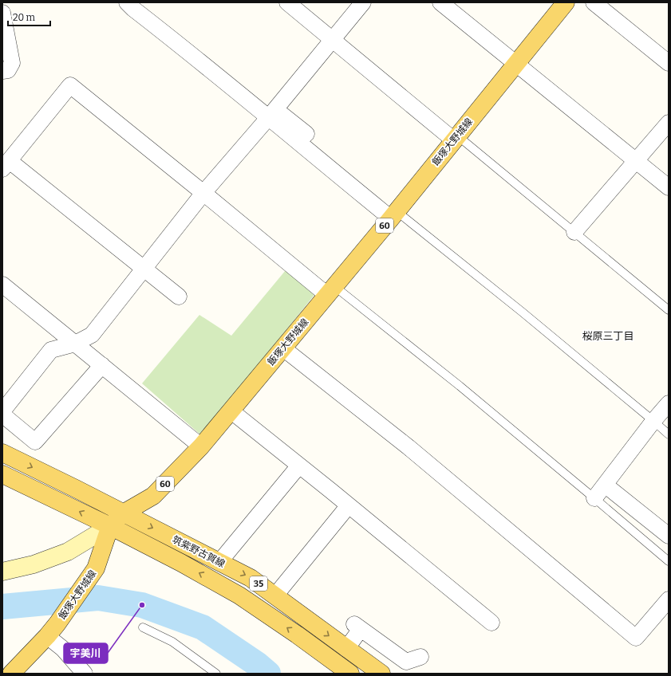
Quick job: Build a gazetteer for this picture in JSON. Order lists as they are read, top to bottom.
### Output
{
  "streets": {
    "main road": [
      "飯塚大野城線",
      "60",
      "筑紫野古賀線",
      "35"
    ]
  },
  "crossings": [
    ["飯塚大野城線", "筑紫野古賀線"]
  ],
  "districts": ["桜原三丁目"],
  "places": ["宇美川"],
  "scale_bar": "20 m"
}
